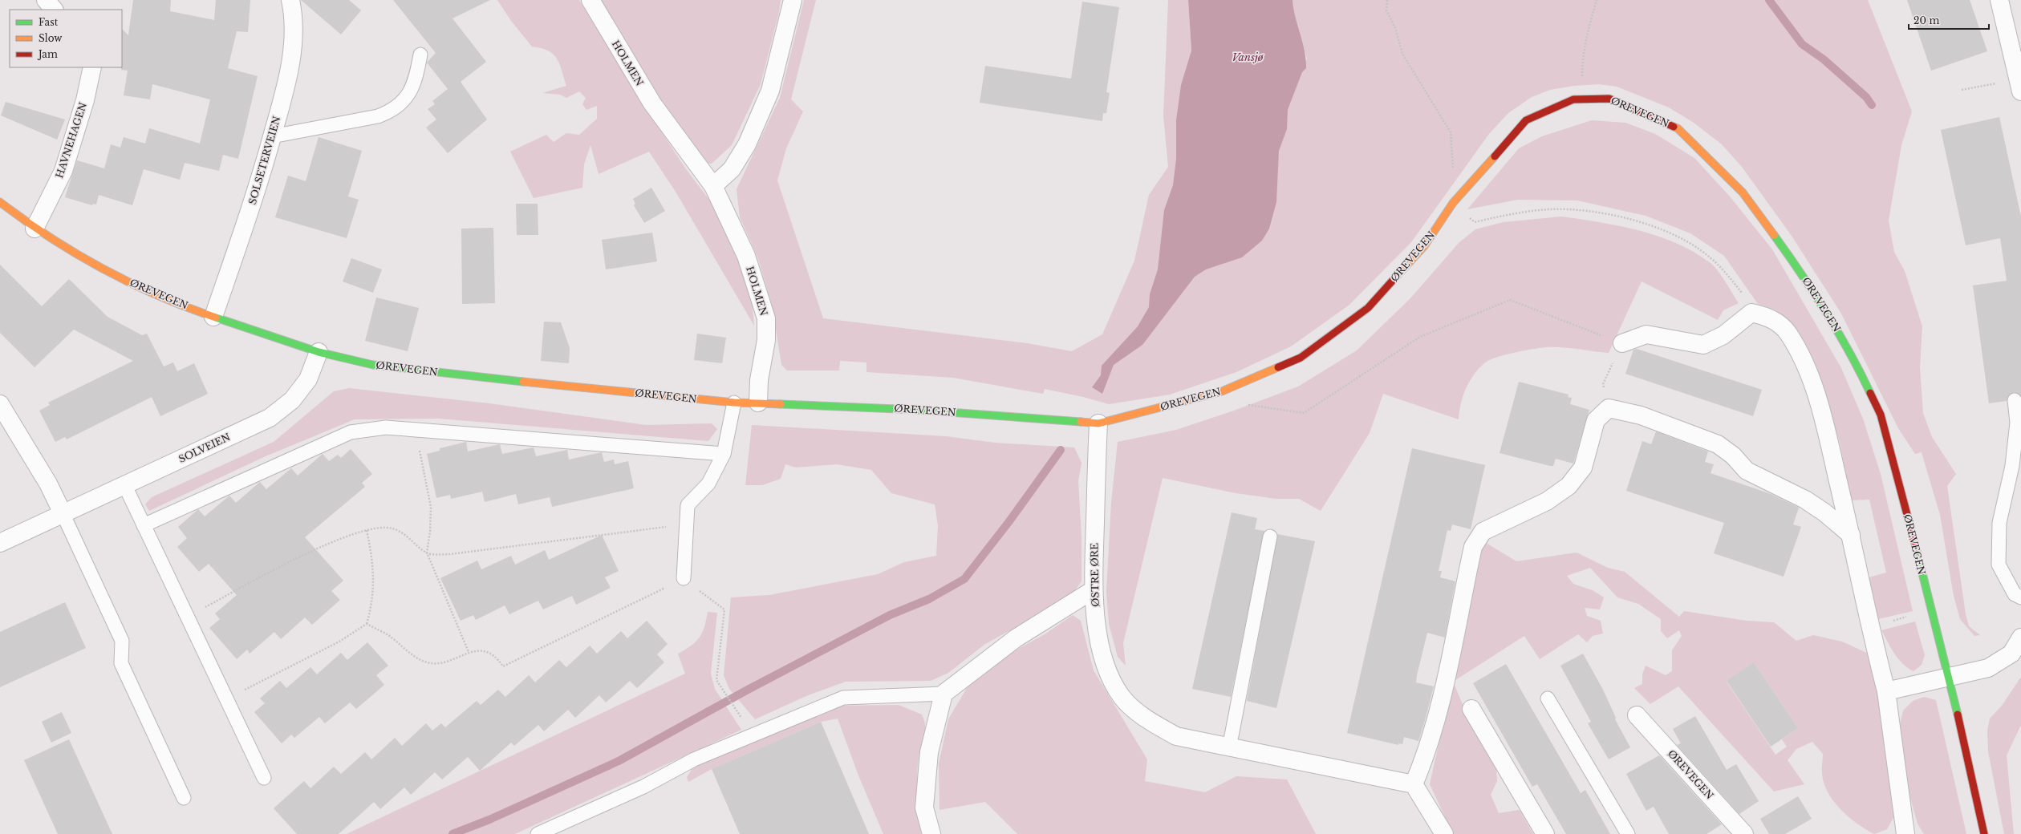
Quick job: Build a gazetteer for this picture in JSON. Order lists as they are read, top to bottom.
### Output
{
  "streets": {
    "street": [
      "HOLMEN",
      "ØREVEGEN",
      "HAVNEHAGEN",
      "SOLSETERVEIEN",
      "SOLVEIEN",
      "ØSTRE ØRE"
    ]
  },
  "crossings": [
    ["HOLMEN", "ØREVEGEN"],
    ["ØREVEGEN", "HAVNEHAGEN"],
    ["ØREVEGEN", "SOLSETERVEIEN"],
    ["ØREVEGEN", "SOLVEIEN"],
    ["ØREVEGEN", "ØSTRE ØRE"]
  ],
  "water": ["Vansjø"],
  "legend": ["Fast", "Slow", "Jam"],
  "scale_bar": "20 m"
}
